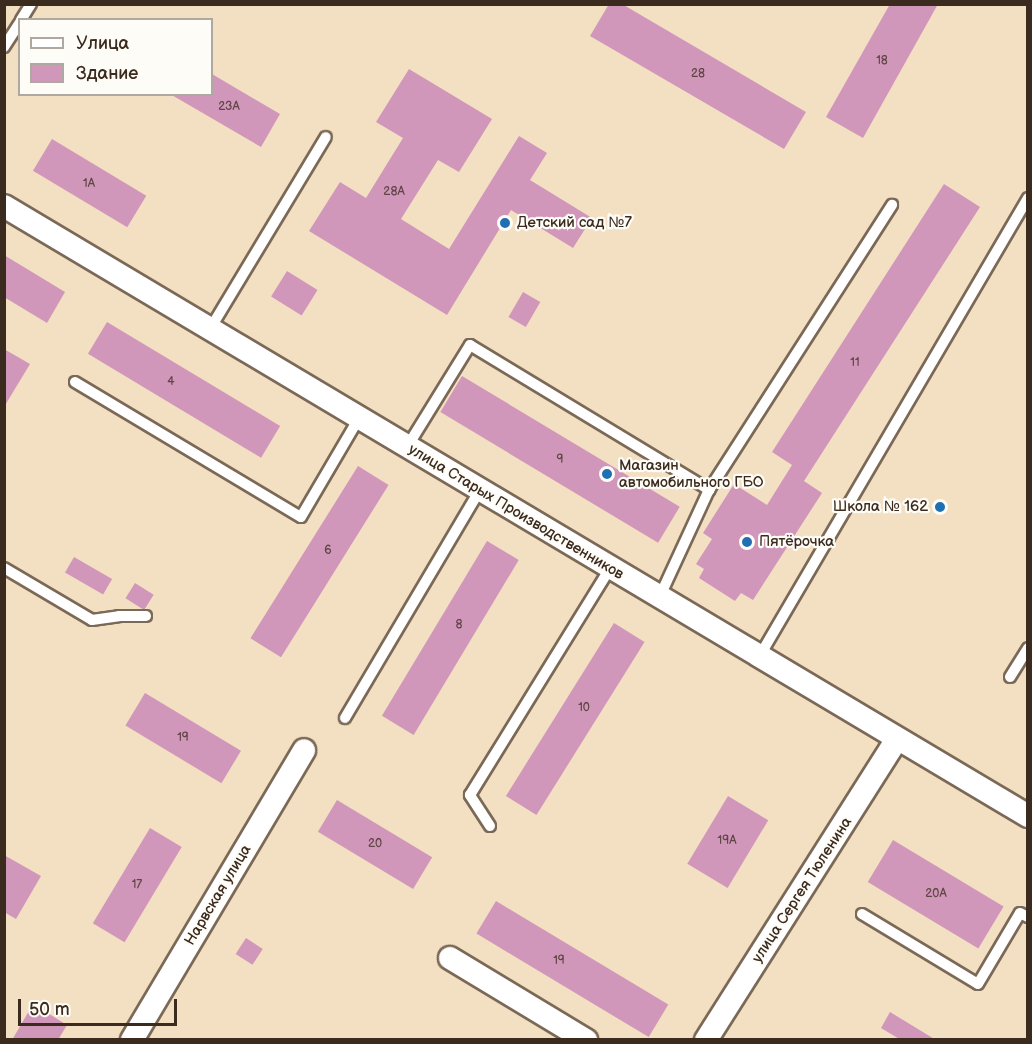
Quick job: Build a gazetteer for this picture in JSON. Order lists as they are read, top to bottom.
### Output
{
  "streets": {
    "street": ["улица Старых Производственников", "улица Сергея Тюленина", "Нарвская улица"]
  },
  "crossings": [
    ["улица Старых Производственников", "улица Сергея Тюленина"]
  ],
  "places": [
    "Детский сад №7",
    "Магазин автомобильного ГБО",
    "Школа № 162",
    "Пятёрочка"
  ],
  "house_numbers": [
    "18",
    "28",
    "23А",
    "1А",
    "28А",
    "11",
    "4",
    "9",
    "6",
    "8",
    "10",
    "19",
    "19А",
    "20",
    "17",
    "20А",
    "19"
  ],
  "legend": ["Улица", "Здание"],
  "scale_bar": "50 m"
}
